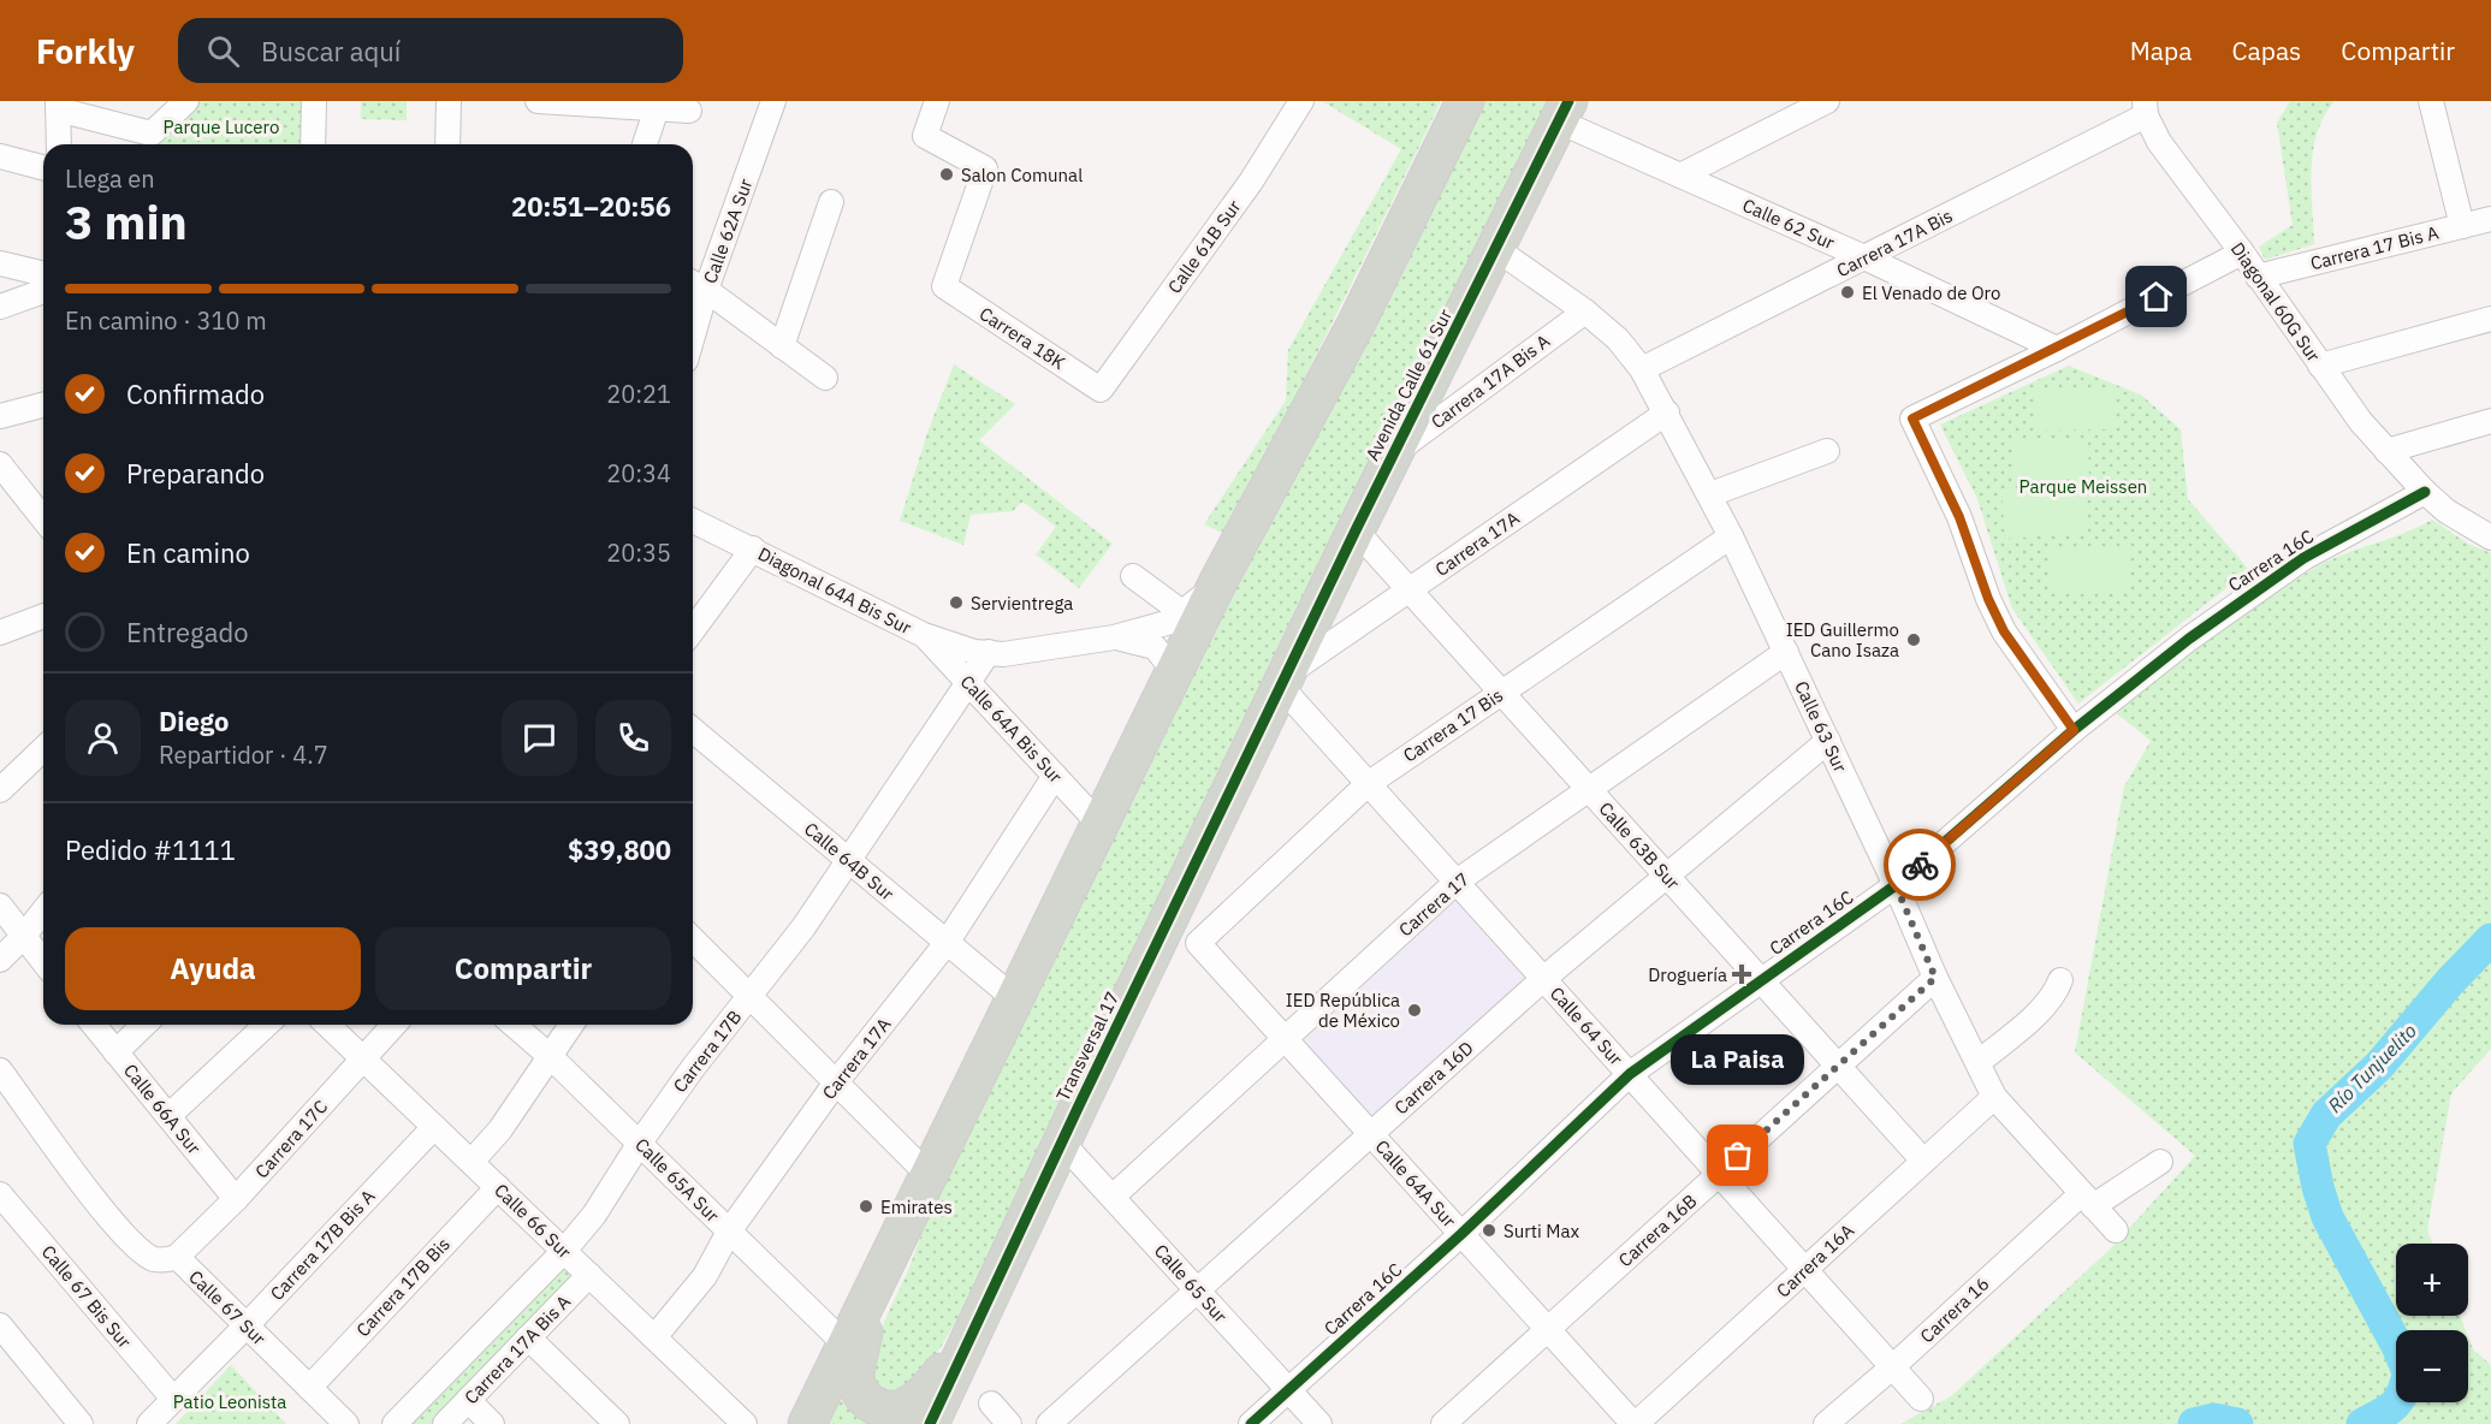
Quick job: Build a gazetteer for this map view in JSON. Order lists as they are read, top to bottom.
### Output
{
  "streets": {
    "highway": ["Avenida Calle 61 Sur", "Transversal 17"],
    "street": [
      "Calle 62 Sur",
      "Calle 62A Sur",
      "Carrera 17A Bis",
      "Calle 61B Sur",
      "Carrera 17 Bis A",
      "Diagonal 60G Sur",
      "Carrera 18K",
      "Carrera 17A Bis A",
      "Carrera 17A",
      "Carrera 16C",
      "Diagonal 64A Bis Sur",
      "Carrera 17 Bis",
      "Calle 63 Sur",
      "Calle 64A Bis Sur",
      "Calle 63B Sur",
      "Calle 64B Sur",
      "Carrera 17",
      "Calle 64 Sur",
      "Carrera 17B",
      "Carrera 16D",
      "Calle 66A Sur",
      "Carrera 17C",
      "Calle 65A Sur",
      "Calle 64A Sur",
      "Calle 66 Sur",
      "Carrera 16B",
      "Carrera 17B Bis A",
      "Carrera 16A",
      "Calle 65 Sur",
      "Carrera 17B Bis",
      "Calle 67 Bis Sur",
      "Calle 67 Sur",
      "Carrera 16"
    ]
  },
  "crossings": [
    ["Calle 62 Sur", "Carrera 17A Bis"],
    ["Calle 62 Sur", "Avenida Calle 61 Sur"],
    ["Carrera 17A Bis", "Diagonal 60G Sur"],
    ["Carrera 17A Bis", "Calle 63 Sur"],
    ["Calle 61B Sur", "Carrera 18K"],
    ["Carrera 17 Bis A", "Diagonal 60G Sur"],
    ["Diagonal 60G Sur", "Carrera 16C"],
    ["Carrera 17A Bis A", "Avenida Calle 61 Sur"],
    ["Carrera 17A Bis A", "Calle 63 Sur"],
    ["Carrera 17A Bis A", "Calle 66 Sur"],
    ["Avenida Calle 61 Sur", "Carrera 17A"],
    ["Avenida Calle 61 Sur", "Calle 63 Sur"],
    ["Avenida Calle 61 Sur", "Calle 63B Sur"],
    ["Avenida Calle 61 Sur", "Calle 64 Sur"],
    ["Avenida Calle 61 Sur", "Transversal 17"],
    ["Carrera 17A", "Calle 63 Sur"],
    ["Carrera 17A", "Calle 64A Bis Sur"],
    ["Carrera 17A", "Calle 63B Sur"],
    ["Carrera 17A", "Calle 64B Sur"],
    ["Carrera 17A", "Calle 64 Sur"],
    ["Carrera 17A", "Transversal 17"],
    ["Carrera 17A", "Calle 65A Sur"],
    ["Carrera 17A", "Calle 66 Sur"],
    ["Carrera 16C", "Calle 63 Sur"],
    ["Carrera 16C", "Calle 63B Sur"],
    ["Carrera 16C", "Calle 64 Sur"],
    ["Carrera 16C", "Calle 64A Sur"],
    ["Carrera 16C", "Calle 65 Sur"],
    ["Diagonal 64A Bis Sur", "Calle 64A Bis Sur"],
    ["Diagonal 64A Bis Sur", "Carrera 17B"],
    ["Carrera 17 Bis", "Calle 63 Sur"],
    ["Carrera 17 Bis", "Calle 63B Sur"],
    ["Carrera 17 Bis", "Calle 64 Sur"],
    ["Carrera 17 Bis", "Calle 64A Sur"],
    ["Calle 63 Sur", "Carrera 17"],
    ["Calle 63 Sur", "Carrera 16D"],
    ["Calle 63 Sur", "Carrera 16B"],
    ["Calle 63 Sur", "Carrera 16A"],
    ["Calle 63 Sur", "Carrera 16"],
    ["Calle 64A Bis Sur", "Carrera 17B"],
    ["Calle 63B Sur", "Carrera 17"],
    ["Calle 63B Sur", "Carrera 16D"],
    ["Calle 63B Sur", "Carrera 16B"],
    ["Calle 63B Sur", "Carrera 16A"],
    ["Calle 64B Sur", "Carrera 17B"],
    ["Carrera 17", "Calle 64 Sur"],
    ["Carrera 17", "Calle 64A Sur"],
    ["Carrera 17", "Calle 65 Sur"],
    ["Calle 64 Sur", "Transversal 17"],
    ["Calle 64 Sur", "Carrera 16D"],
    ["Calle 64 Sur", "Carrera 16B"],
    ["Calle 64 Sur", "Carrera 16A"],
    ["Calle 64 Sur", "Carrera 16"],
    ["Transversal 17", "Calle 65 Sur"],
    ["Carrera 17B", "Calle 65A Sur"],
    ["Carrera 17B", "Calle 66 Sur"],
    ["Carrera 16D", "Calle 64A Sur"],
    ["Carrera 16D", "Calle 65 Sur"],
    ["Calle 66A Sur", "Carrera 17C"],
    ["Carrera 17C", "Calle 66 Sur"],
    ["Carrera 17C", "Calle 67 Sur"],
    ["Calle 64A Sur", "Carrera 16B"],
    ["Calle 64A Sur", "Carrera 16A"],
    ["Calle 66 Sur", "Carrera 17B Bis A"],
    ["Calle 66 Sur", "Carrera 17B Bis"],
    ["Carrera 17B Bis A", "Calle 67 Bis Sur"],
    ["Carrera 17B Bis A", "Calle 67 Sur"],
    ["Carrera 17B Bis", "Calle 67 Sur"]
  ],
  "water": ["Río Tunjuelito"],
  "parks": ["Parque Lucero", "Parque Meissen", "Patio Leonista"],
  "places": {
    "other": [
      "Salon Comunal",
      "El Venado de Oro",
      "Servientrega",
      "IED Guillermo Cano Isaza",
      "IED República de México",
      "La Paisa",
      "Emirates",
      "Surti Max"
    ],
    "health": ["Droguería"]
  },
  "page": {
    "header": "Forkly",
    "search": "Buscar aquí",
    "nav": ["Mapa", "Capas", "Compartir"],
    "heading": ["3 min", "Llega en", "20:51–20:56"],
    "panel": [
      "Diego",
      "Repartidor · 4.7",
      "Pedido #1111",
      "$39,800"
    ],
    "bar": "En camino · 310 m",
    "list": [
      ["Confirmado", "20:21"],
      ["Preparando", "20:34"],
      ["En camino", "20:35"],
      "Entregado"
    ],
    "buttons": ["Ayuda", "Compartir"],
    "bubble": "La Paisa",
    "map_buttons": ["+", "−"]
  }
}
